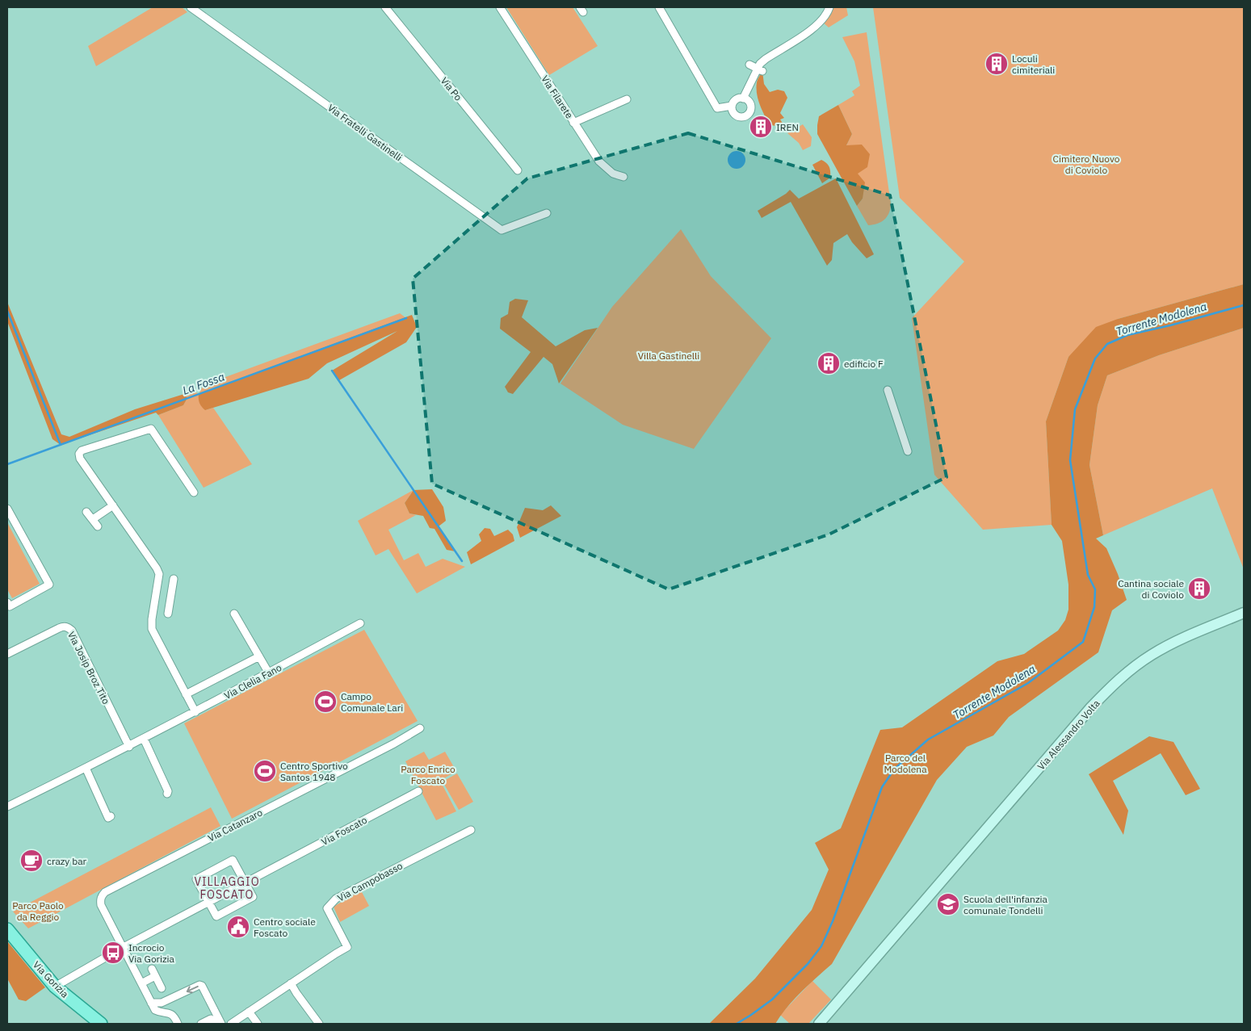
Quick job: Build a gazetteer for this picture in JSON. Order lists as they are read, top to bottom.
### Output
{
  "streets": {
    "main road": ["Via Gorizia"],
    "street": [
      "Via Po",
      "Via Filarete",
      "Via Fratelli Gastinelli",
      "Via Josip Broz Tito",
      "Via Clelia Fano",
      "Via Alessandro Volta",
      "Via Catanzaro",
      "Via Foscato",
      "Via Campobasso"
    ]
  },
  "crossings": [
    ["Via Josip Broz Tito", "Via Clelia Fano"],
    ["Via Catanzaro", "Via Foscato"],
    ["Via Foscato", "Via Gorizia"]
  ],
  "districts": ["VILLAGGIO FOSCATO"],
  "water": ["Torrente Modolena", "La Fossa"],
  "parks": [
    "Cimitero Nuovo di Coviolo",
    "Villa Gastinelli",
    "Parco del Modolena",
    "Parco Enrico Foscato",
    "Parco Paolo da Reggio"
  ],
  "places": {
    "building": [
      "Loculi cimiteriali",
      "IREN",
      "edificio F",
      "Cantina sociale di Coviolo"
    ],
    "sports": ["Campo Comunale Lari", "Centro Sportivo Santos 1948"],
    "cafe": ["crazy bar"],
    "school or university": ["Scuola dell'infanzia comunale Tondelli"],
    "public building": ["Centro sociale Foscato"],
    "bus stop": ["Incrocio Via Gorizia"]
  }
}
